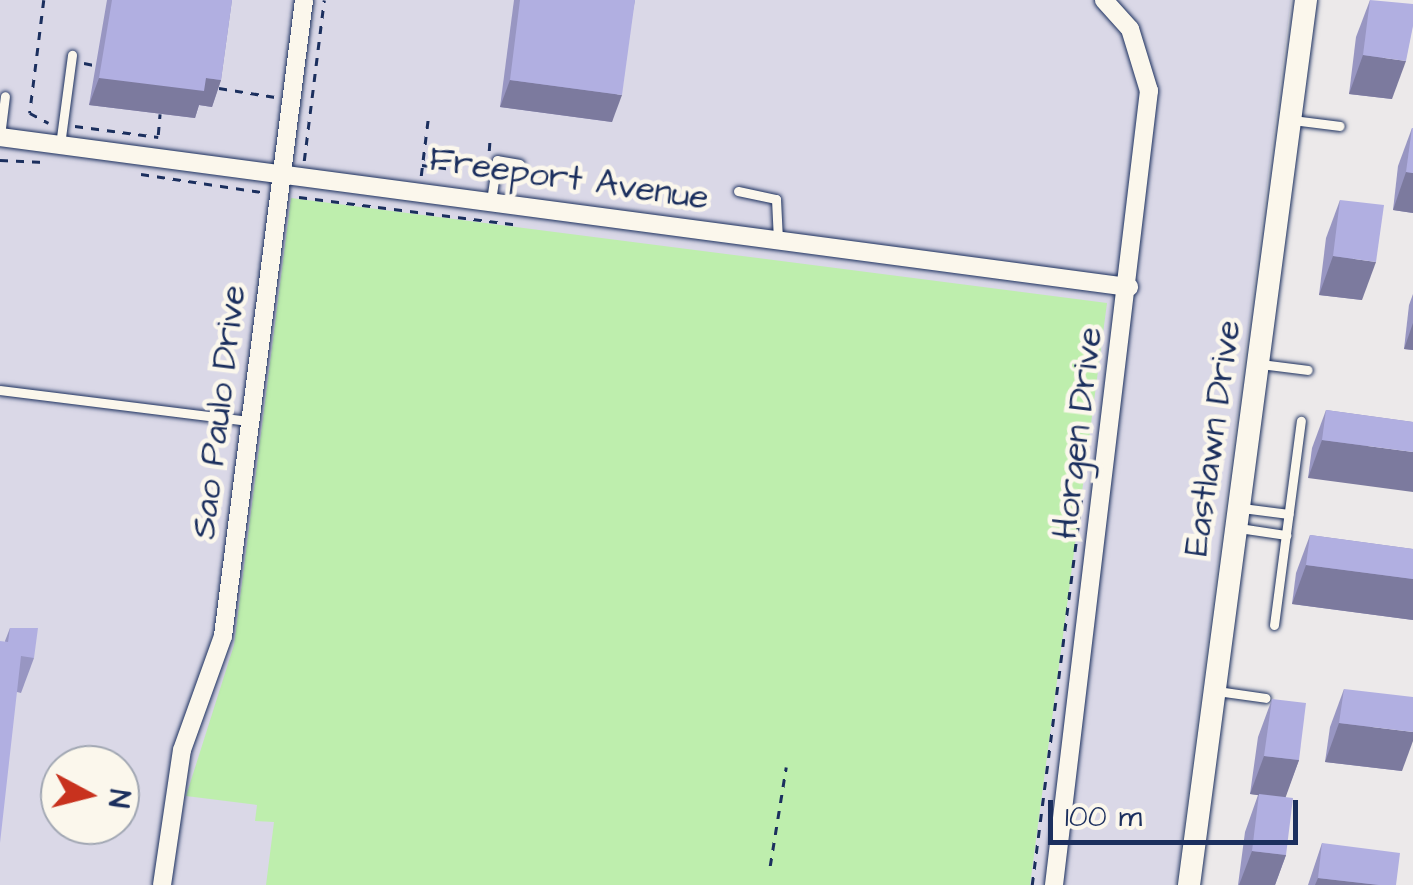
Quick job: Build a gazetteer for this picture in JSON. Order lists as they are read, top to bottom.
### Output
{
  "streets": {
    "street": [
      "Freeport Avenue",
      "Sao Paulo Drive",
      "Horgen Drive",
      "Eastlawn Drive"
    ]
  },
  "crossings": [
    ["Freeport Avenue", "Sao Paulo Drive"],
    ["Freeport Avenue", "Horgen Drive"]
  ],
  "scale_bar": "100 m",
  "north": "right"
}
